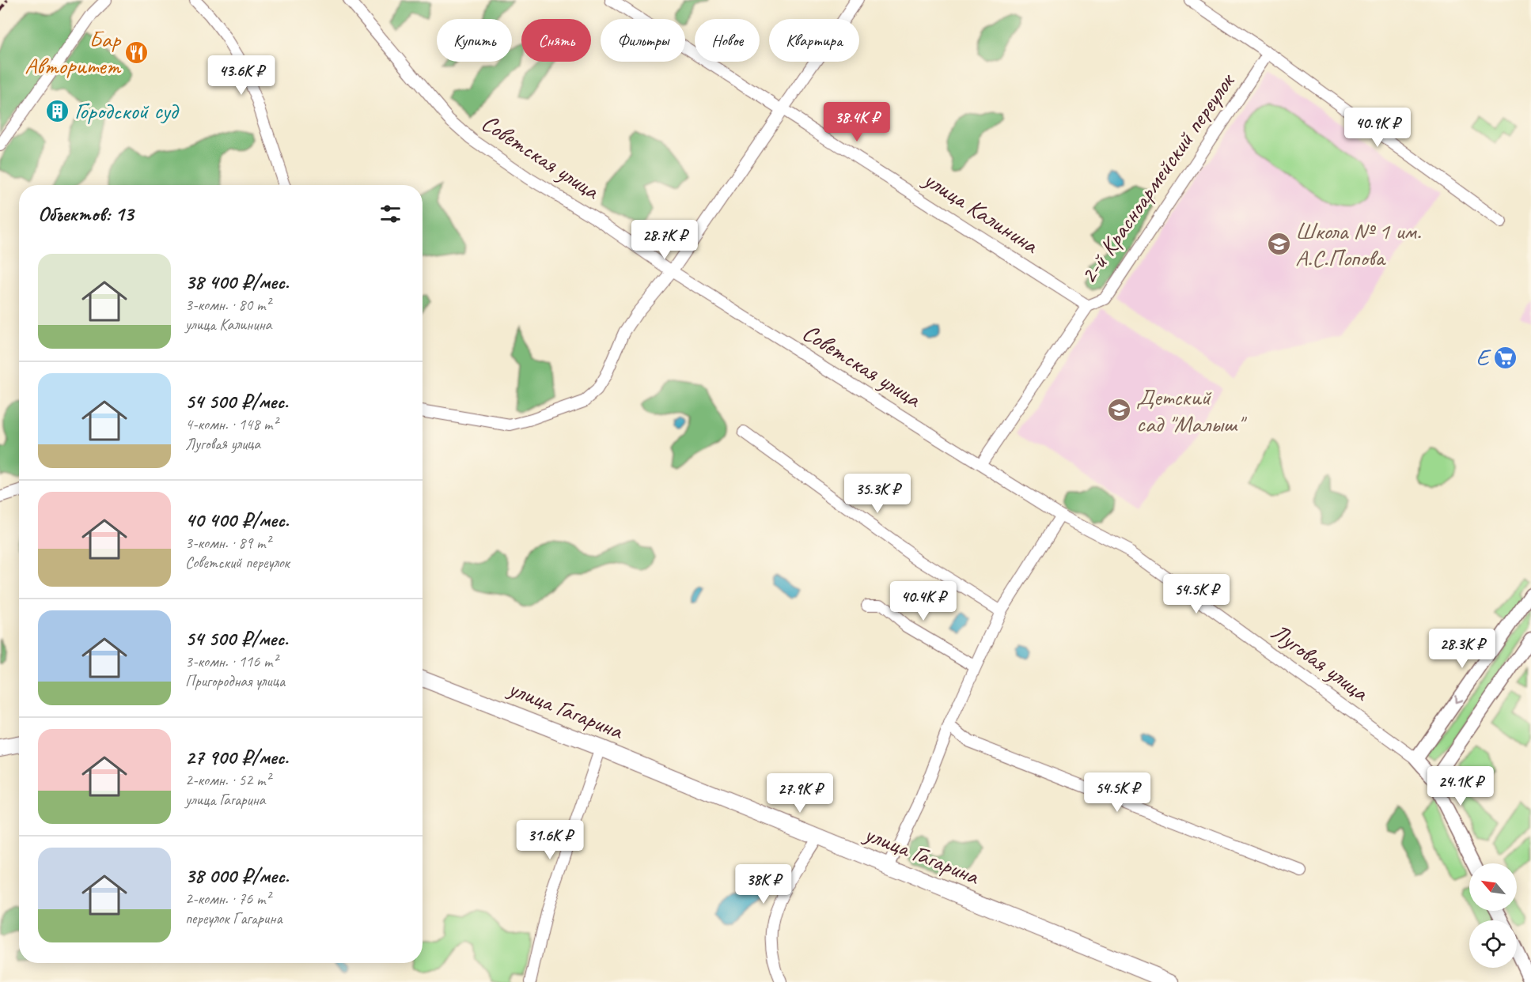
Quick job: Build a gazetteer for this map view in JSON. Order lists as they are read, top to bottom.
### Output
{
  "streets": {
    "main road": ["улица Гагарина"],
    "street": [
      "Советская улица",
      "2-й Красноармейский переулок",
      "улица Калинина",
      "Луговая улица"
    ]
  },
  "crossings": [
    ["Советская улица", "2-й Красноармейский переулок"],
    ["Советская улица", "Луговая улица"],
    ["2-й Красноармейский переулок", "улица Калинина"],
    ["2-й Красноармейский переулок", "Луговая улица"]
  ],
  "places": {
    "restaurant": ["Бар Авторитет"],
    "building": ["Городской суд"],
    "school or university": ["Школа № 1 им. А.С.Попова", "Детский сад \"Малыш\""],
    "supermarket": ["Е"]
  },
  "north": "top left",
  "page": {
    "chip": [
      "Купить",
      "Снять",
      "Фильтры",
      "Новое",
      "Квартира"
    ],
    "price": [
      "43.6K ₽",
      "38.4K ₽",
      "40.9K ₽",
      "28.7K ₽",
      "35.3K ₽",
      "54.5K ₽",
      "40.4K ₽",
      "28.3K ₽",
      "24.1K ₽",
      "54.5K ₽",
      "27.9K ₽",
      "31.6K ₽",
      "38K ₽"
    ],
    "heading": "Объектов: 13",
    "list": [
      {
        "name": "38 400 ₽/мес.",
        "note": "3-комн. · 80 m² · улица Калинина"
      },
      {
        "name": "54 500 ₽/мес.",
        "note": "4-комн. · 148 m² · Луговая улица"
      },
      {
        "name": "40 400 ₽/мес.",
        "note": "3-комн. · 89 m² · Советский переулок"
      },
      {
        "name": "54 500 ₽/мес.",
        "note": "3-комн. · 116 m² · Пригородная улица"
      },
      {
        "name": "27 900 ₽/мес.",
        "note": "2-комн. · 52 m² · улица Гагарина"
      },
      {
        "name": "38 000 ₽/мес.",
        "note": "2-комн. · 76 m² · переулок Гагарина"
      }
    ]
  }
}
